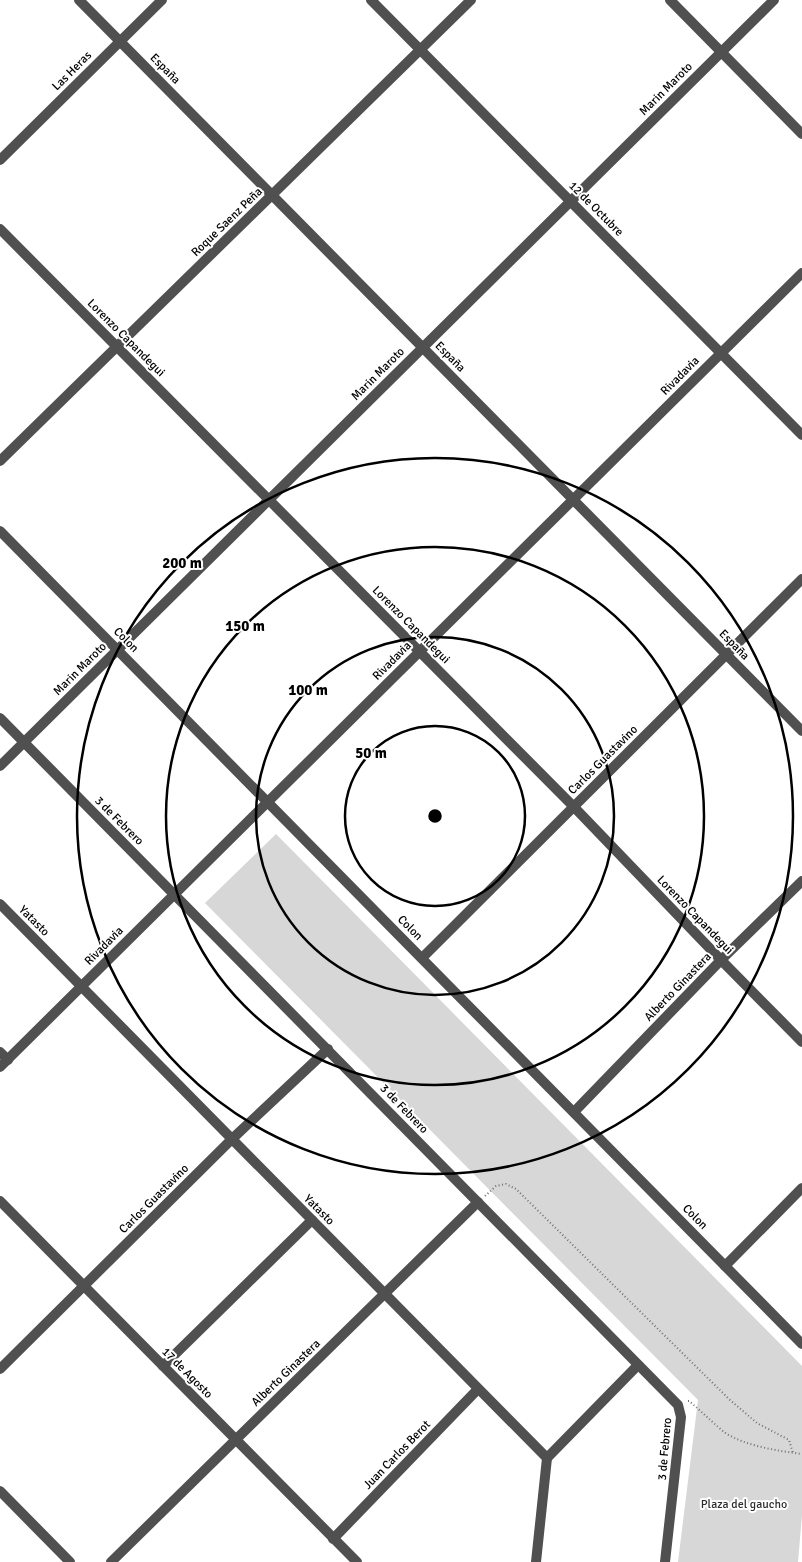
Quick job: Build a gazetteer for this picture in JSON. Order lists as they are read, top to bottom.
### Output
{
  "streets": {
    "street": [
      "España",
      "Las Heras",
      "Marin Maroto",
      "12 de Octubre",
      "Roque Saenz Peña",
      "Lorenzo Capandegui",
      "Rivadavia",
      "Colon",
      "Carlos Guastavino",
      "3 de Febrero",
      "Yatasto",
      "Alberto Ginastera",
      "17 de Agosto",
      "Juan Carlos Berot"
    ]
  },
  "crossings": [
    ["España", "Las Heras"],
    ["España", "Marin Maroto"],
    ["España", "Roque Saenz Peña"],
    ["España", "Rivadavia"],
    ["España", "Carlos Guastavino"],
    ["Marin Maroto", "12 de Octubre"],
    ["Marin Maroto", "Lorenzo Capandegui"],
    ["Marin Maroto", "Colon"],
    ["Marin Maroto", "3 de Febrero"],
    ["12 de Octubre", "Roque Saenz Peña"],
    ["12 de Octubre", "Rivadavia"],
    ["Roque Saenz Peña", "Lorenzo Capandegui"],
    ["Lorenzo Capandegui", "Rivadavia"],
    ["Lorenzo Capandegui", "Carlos Guastavino"],
    ["Lorenzo Capandegui", "Alberto Ginastera"],
    ["Rivadavia", "Colon"],
    ["Rivadavia", "3 de Febrero"],
    ["Rivadavia", "Yatasto"],
    ["Colon", "Carlos Guastavino"],
    ["Colon", "Alberto Ginastera"],
    ["Carlos Guastavino", "3 de Febrero"],
    ["Carlos Guastavino", "Yatasto"],
    ["Carlos Guastavino", "17 de Agosto"],
    ["3 de Febrero", "Alberto Ginastera"],
    ["Yatasto", "Alberto Ginastera"],
    ["Yatasto", "Juan Carlos Berot"],
    ["Alberto Ginastera", "17 de Agosto"],
    ["17 de Agosto", "Juan Carlos Berot"]
  ],
  "parks": ["Plaza del gaucho"],
  "rings": [
    "200 m",
    "150 m",
    "100 m",
    "50 m"
  ]
}
